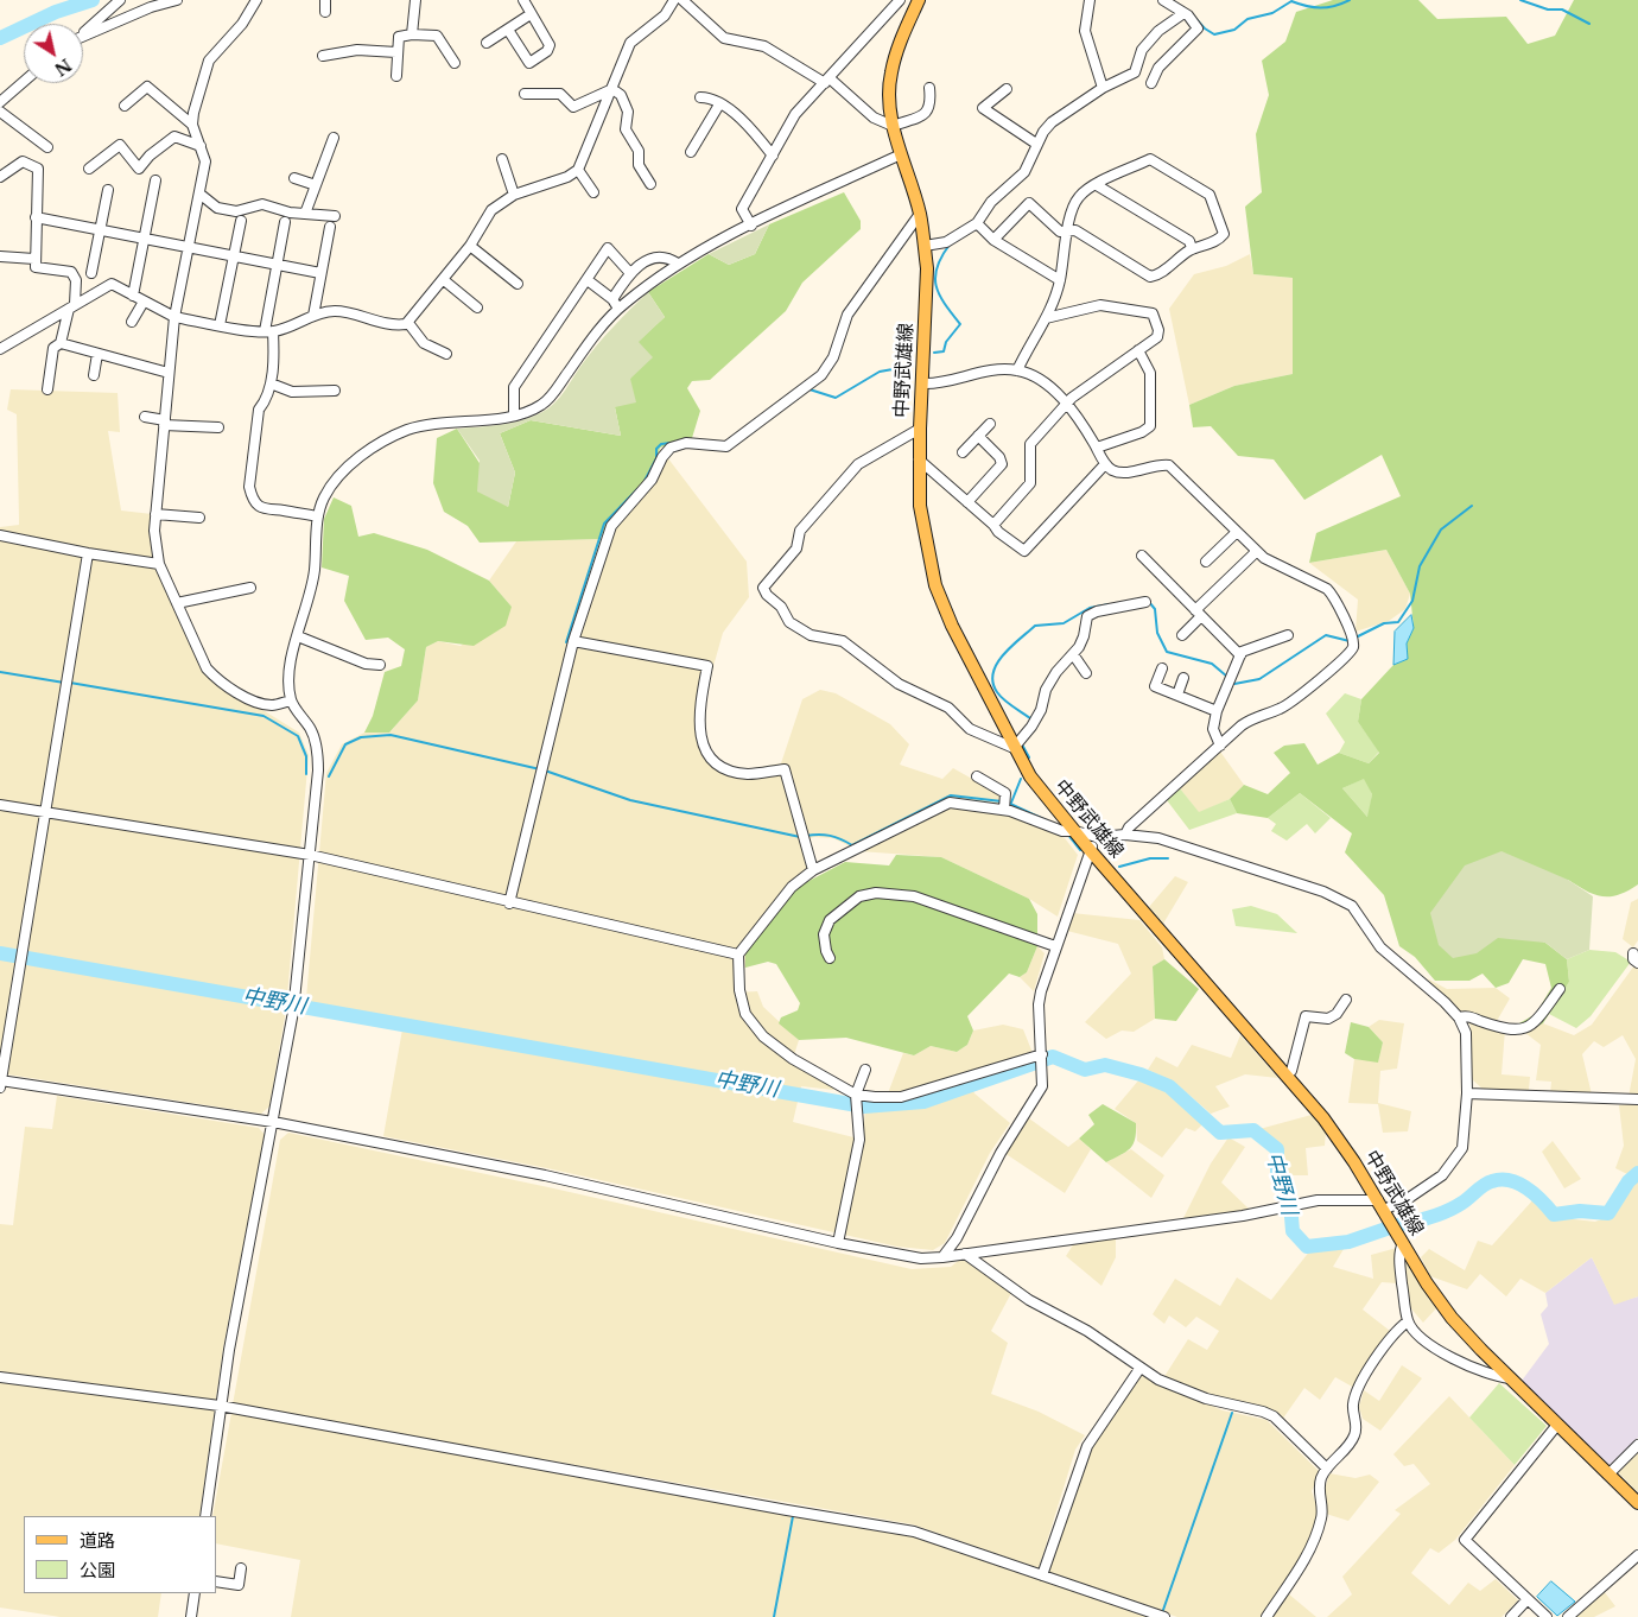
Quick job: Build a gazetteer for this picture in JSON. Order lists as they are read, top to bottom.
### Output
{
  "streets": {
    "main road": ["中野武雄線"]
  },
  "water": ["中野川"],
  "legend": ["道路", "公園"],
  "north": "bottom right"
}
